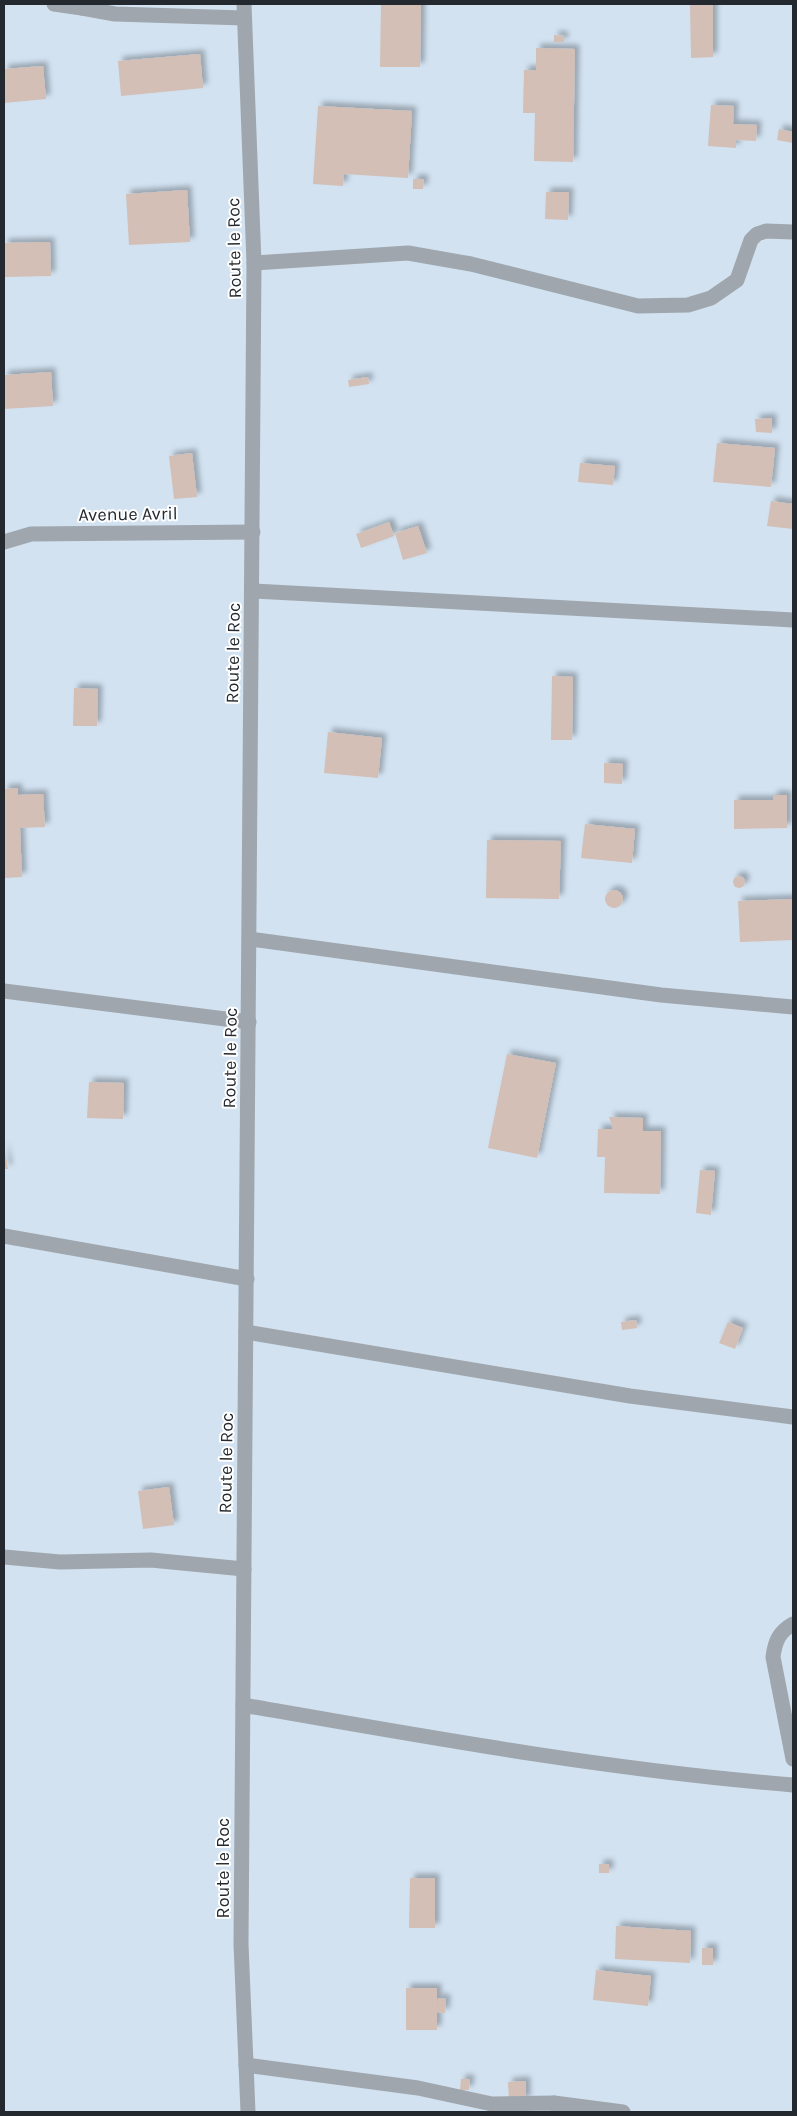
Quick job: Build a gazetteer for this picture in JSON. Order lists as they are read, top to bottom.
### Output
{
  "streets": {
    "street": ["Route le Roc", "Avenue Avril"]
  },
  "crossings": [
    ["Route le Roc", "Avenue Avril"]
  ]
}
